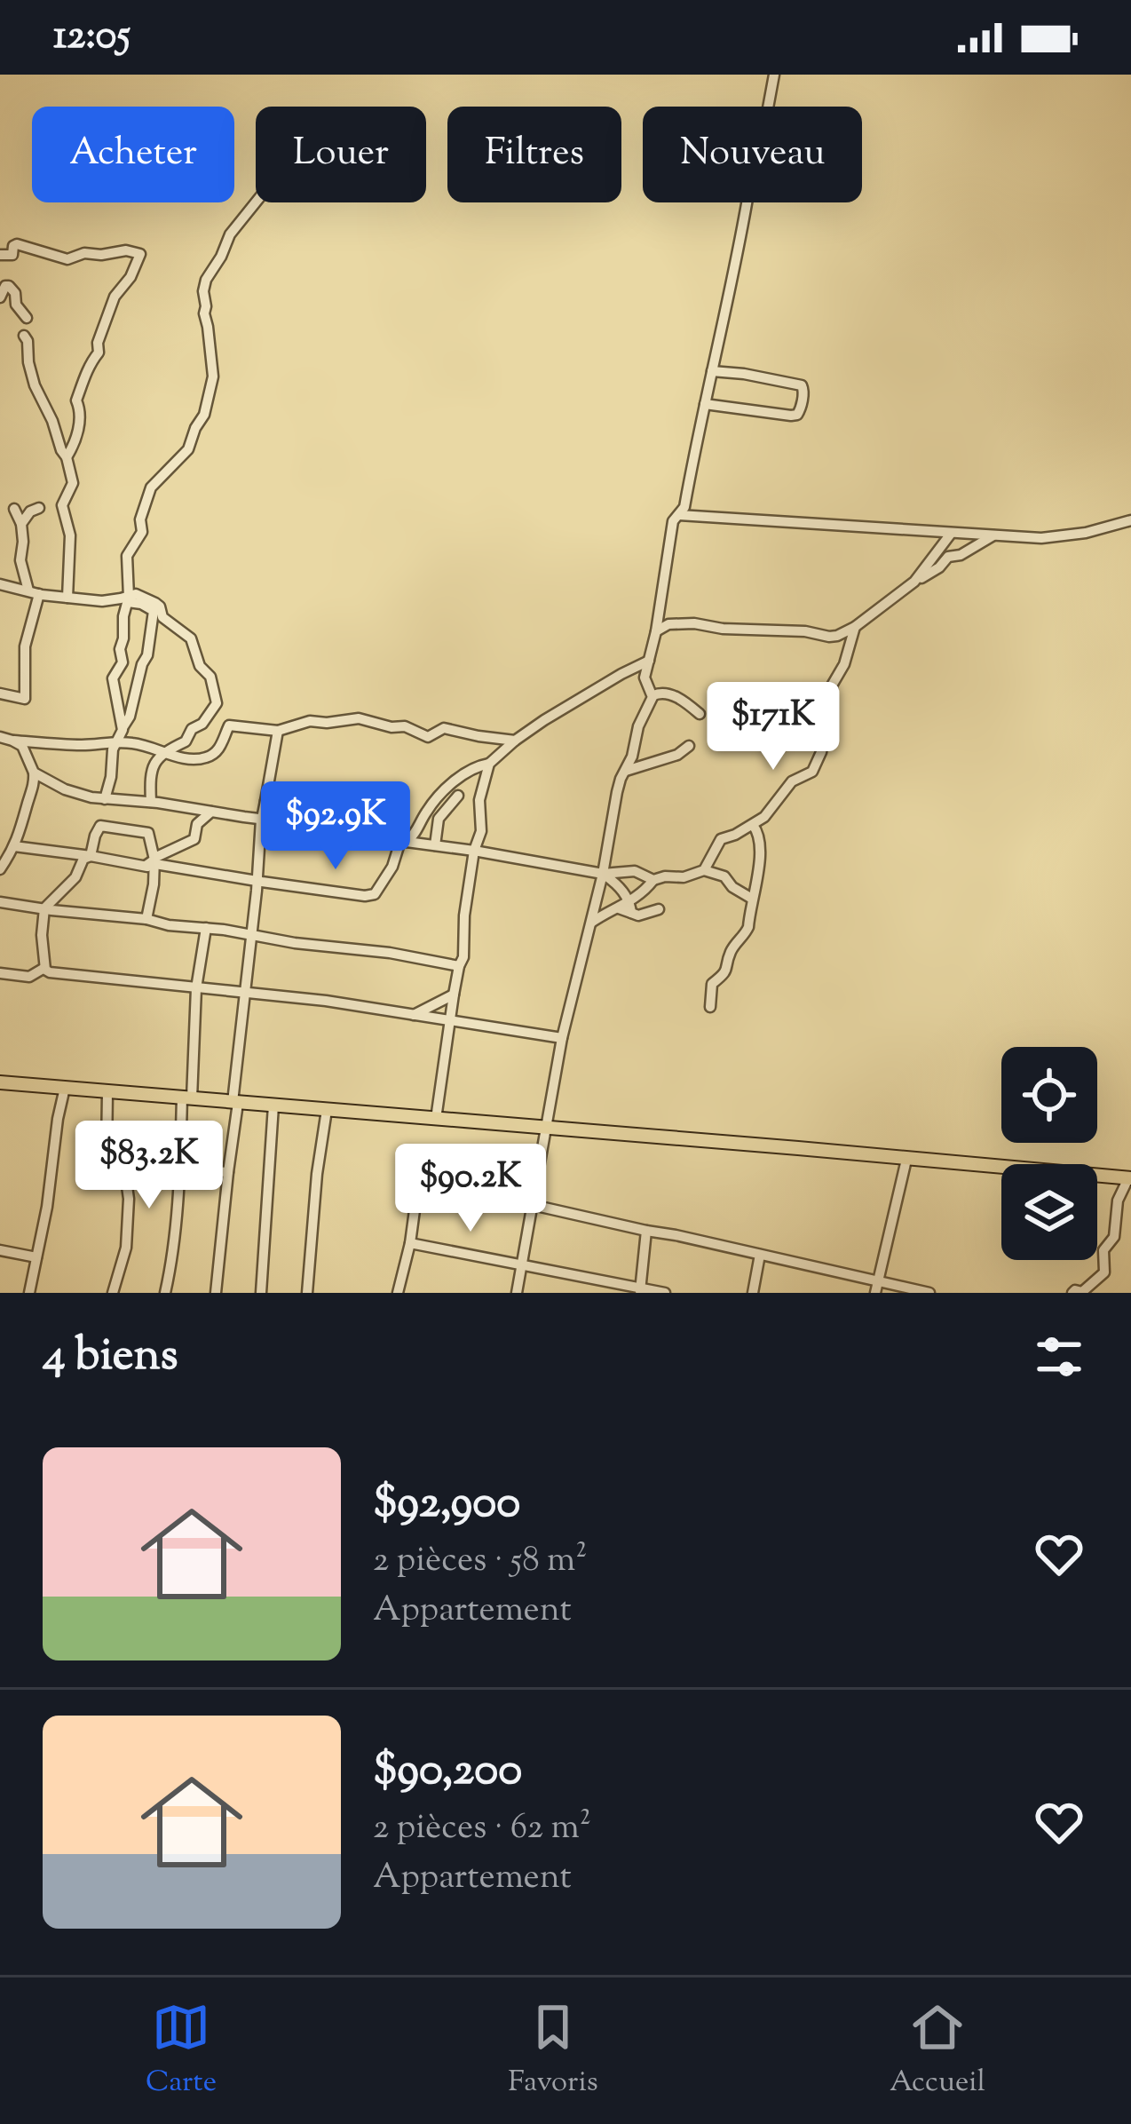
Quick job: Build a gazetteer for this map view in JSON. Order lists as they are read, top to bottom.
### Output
{
  "page": {
    "status": "12:05",
    "chip": [
      "Acheter",
      "Louer",
      "Filtres",
      "Nouveau"
    ],
    "price": [
      "$171K",
      "$92.9K",
      "$83.2K",
      "$90.2K"
    ],
    "heading": "4 biens",
    "list": [
      {
        "name": "$92,900",
        "note": "2 pièces · 58 m² · Appartement"
      },
      {
        "name": "$90,200",
        "note": "2 pièces · 62 m² · Appartement"
      }
    ],
    "tabs": ["Carte", "Favoris", "Accueil"]
  }
}
